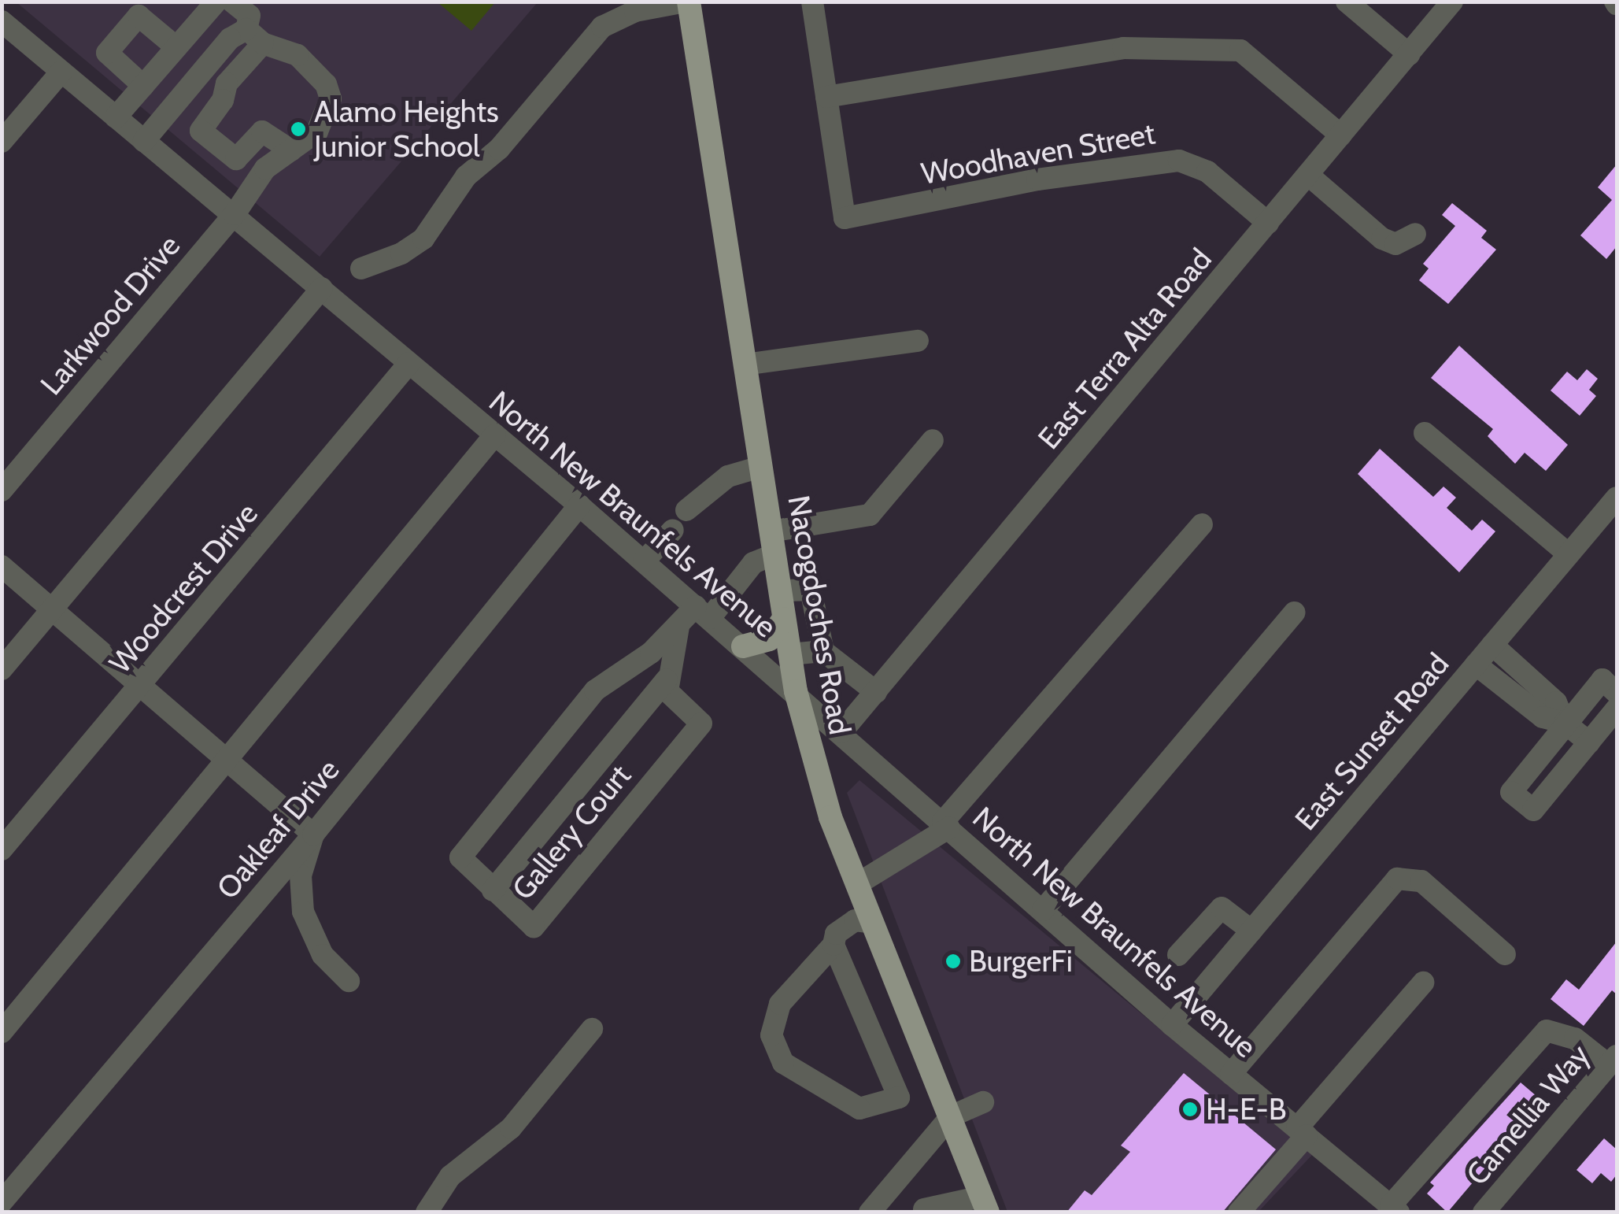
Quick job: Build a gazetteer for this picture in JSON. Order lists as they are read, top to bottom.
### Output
{
  "streets": {
    "main road": ["Nacogdoches Road"],
    "street": [
      "Woodhaven Street",
      "Larkwood Drive",
      "East Terra Alta Road",
      "North New Braunfels Avenue",
      "Woodcrest Drive",
      "East Sunset Road",
      "Oakleaf Drive",
      "Gallery Court",
      "Camellia Way"
    ]
  },
  "crossings": [
    ["Woodhaven Street", "East Terra Alta Road"],
    ["Larkwood Drive", "North New Braunfels Avenue"],
    ["East Terra Alta Road", "North New Braunfels Avenue"],
    ["North New Braunfels Avenue", "Woodcrest Drive"],
    ["North New Braunfels Avenue", "Nacogdoches Road"],
    ["North New Braunfels Avenue", "East Sunset Road"],
    ["North New Braunfels Avenue", "Oakleaf Drive"],
    ["North New Braunfels Avenue", "Gallery Court"],
    ["Nacogdoches Road", "Gallery Court"]
  ],
  "places": ["Alamo Heights Junior School", "BurgerFi", "H-E-B"]
}
